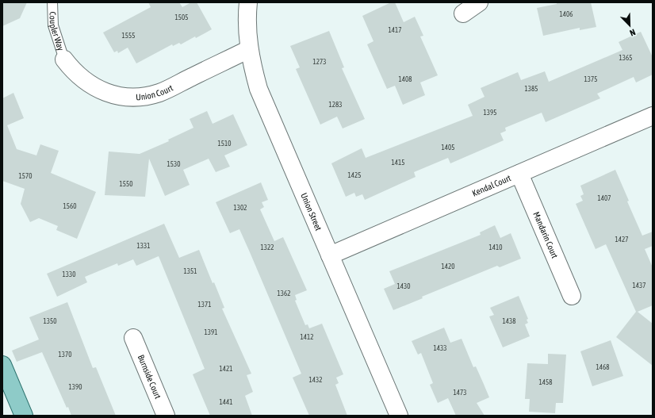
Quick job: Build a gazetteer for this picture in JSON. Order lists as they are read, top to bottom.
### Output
{
  "streets": {
    "street": [
      "Union Court",
      "Kendal Court",
      "Union Street",
      "Mandarin Court",
      "Burnside Court"
    ],
    "lane": ["Coupler Way"]
  },
  "crossings": [
    ["Coupler Way", "Union Court"],
    ["Union Court", "Union Street"],
    ["Kendal Court", "Union Street"],
    ["Kendal Court", "Mandarin Court"]
  ],
  "house_numbers": [
    "1406",
    "1505",
    "1417",
    "1555",
    "1365",
    "1273",
    "1408",
    "1375",
    "1385",
    "1283",
    "1395",
    "1510",
    "1405",
    "1415",
    "1530",
    "1425",
    "1570",
    "1550",
    "1407",
    "1560",
    "1302",
    "1427",
    "1331",
    "1322",
    "1410",
    "1420",
    "1351",
    "1330",
    "1437",
    "1430",
    "1362",
    "1371",
    "1350",
    "1438",
    "1391",
    "1412",
    "1433",
    "1370",
    "1468",
    "1421",
    "1432",
    "1458",
    "1390",
    "1473",
    "1441"
  ],
  "north": "bottom right"
}
